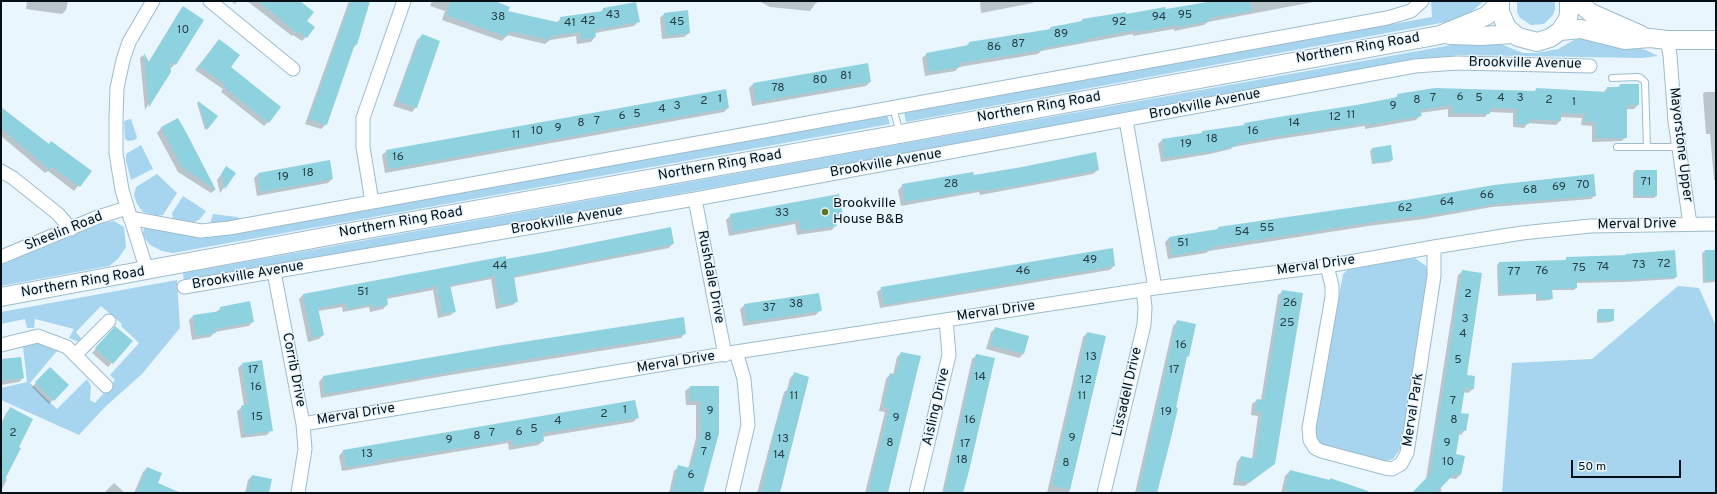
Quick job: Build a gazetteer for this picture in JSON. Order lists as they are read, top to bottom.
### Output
{
  "streets": {
    "main road": ["Northern Ring Road"],
    "street": [
      "Brookville Avenue",
      "Mayorstone Upper",
      "Merval Drive",
      "Sheelin Road",
      "Rushdale Drive",
      "Corrib Drive",
      "Lissadell Drive",
      "Aisling Drive",
      "Merval Park"
    ]
  },
  "crossings": [
    ["Brookville Avenue", "Rushdale Drive"],
    ["Brookville Avenue", "Corrib Drive"],
    ["Brookville Avenue", "Lissadell Drive"],
    ["Mayorstone Upper", "Merval Drive"],
    ["Merval Drive", "Rushdale Drive"],
    ["Merval Drive", "Corrib Drive"],
    ["Merval Drive", "Lissadell Drive"],
    ["Merval Drive", "Aisling Drive"],
    ["Merval Drive", "Merval Park"]
  ],
  "places": ["Brookville House B&B"],
  "house_numbers": [
    "43",
    "95",
    "38",
    "94",
    "42",
    "45",
    "92",
    "41",
    "10",
    "89",
    "87",
    "86",
    "81",
    "80",
    "78",
    "6",
    "7",
    "5",
    "4",
    "3",
    "1",
    "8",
    "2",
    "2",
    "1",
    "3",
    "9",
    "4",
    "5",
    "11",
    "6",
    "12",
    "7",
    "8",
    "14",
    "9",
    "10",
    "16",
    "11",
    "18",
    "19",
    "16",
    "18",
    "19",
    "71",
    "28",
    "70",
    "69",
    "68",
    "66",
    "64",
    "62",
    "33",
    "55",
    "54",
    "51",
    "49",
    "72",
    "73",
    "44",
    "74",
    "75",
    "46",
    "76",
    "77",
    "51",
    "2",
    "26",
    "38",
    "37",
    "3",
    "25",
    "4",
    "16",
    "13",
    "5",
    "17",
    "17",
    "14",
    "12",
    "16",
    "11",
    "11",
    "7",
    "1",
    "9",
    "19",
    "2",
    "15",
    "9",
    "16",
    "8",
    "4",
    "5",
    "6",
    "2",
    "7",
    "8",
    "8",
    "9",
    "13",
    "9",
    "8",
    "9",
    "17",
    "7",
    "13",
    "14",
    "18",
    "10",
    "8",
    "6"
  ],
  "scale_bar": "50 m"
}
